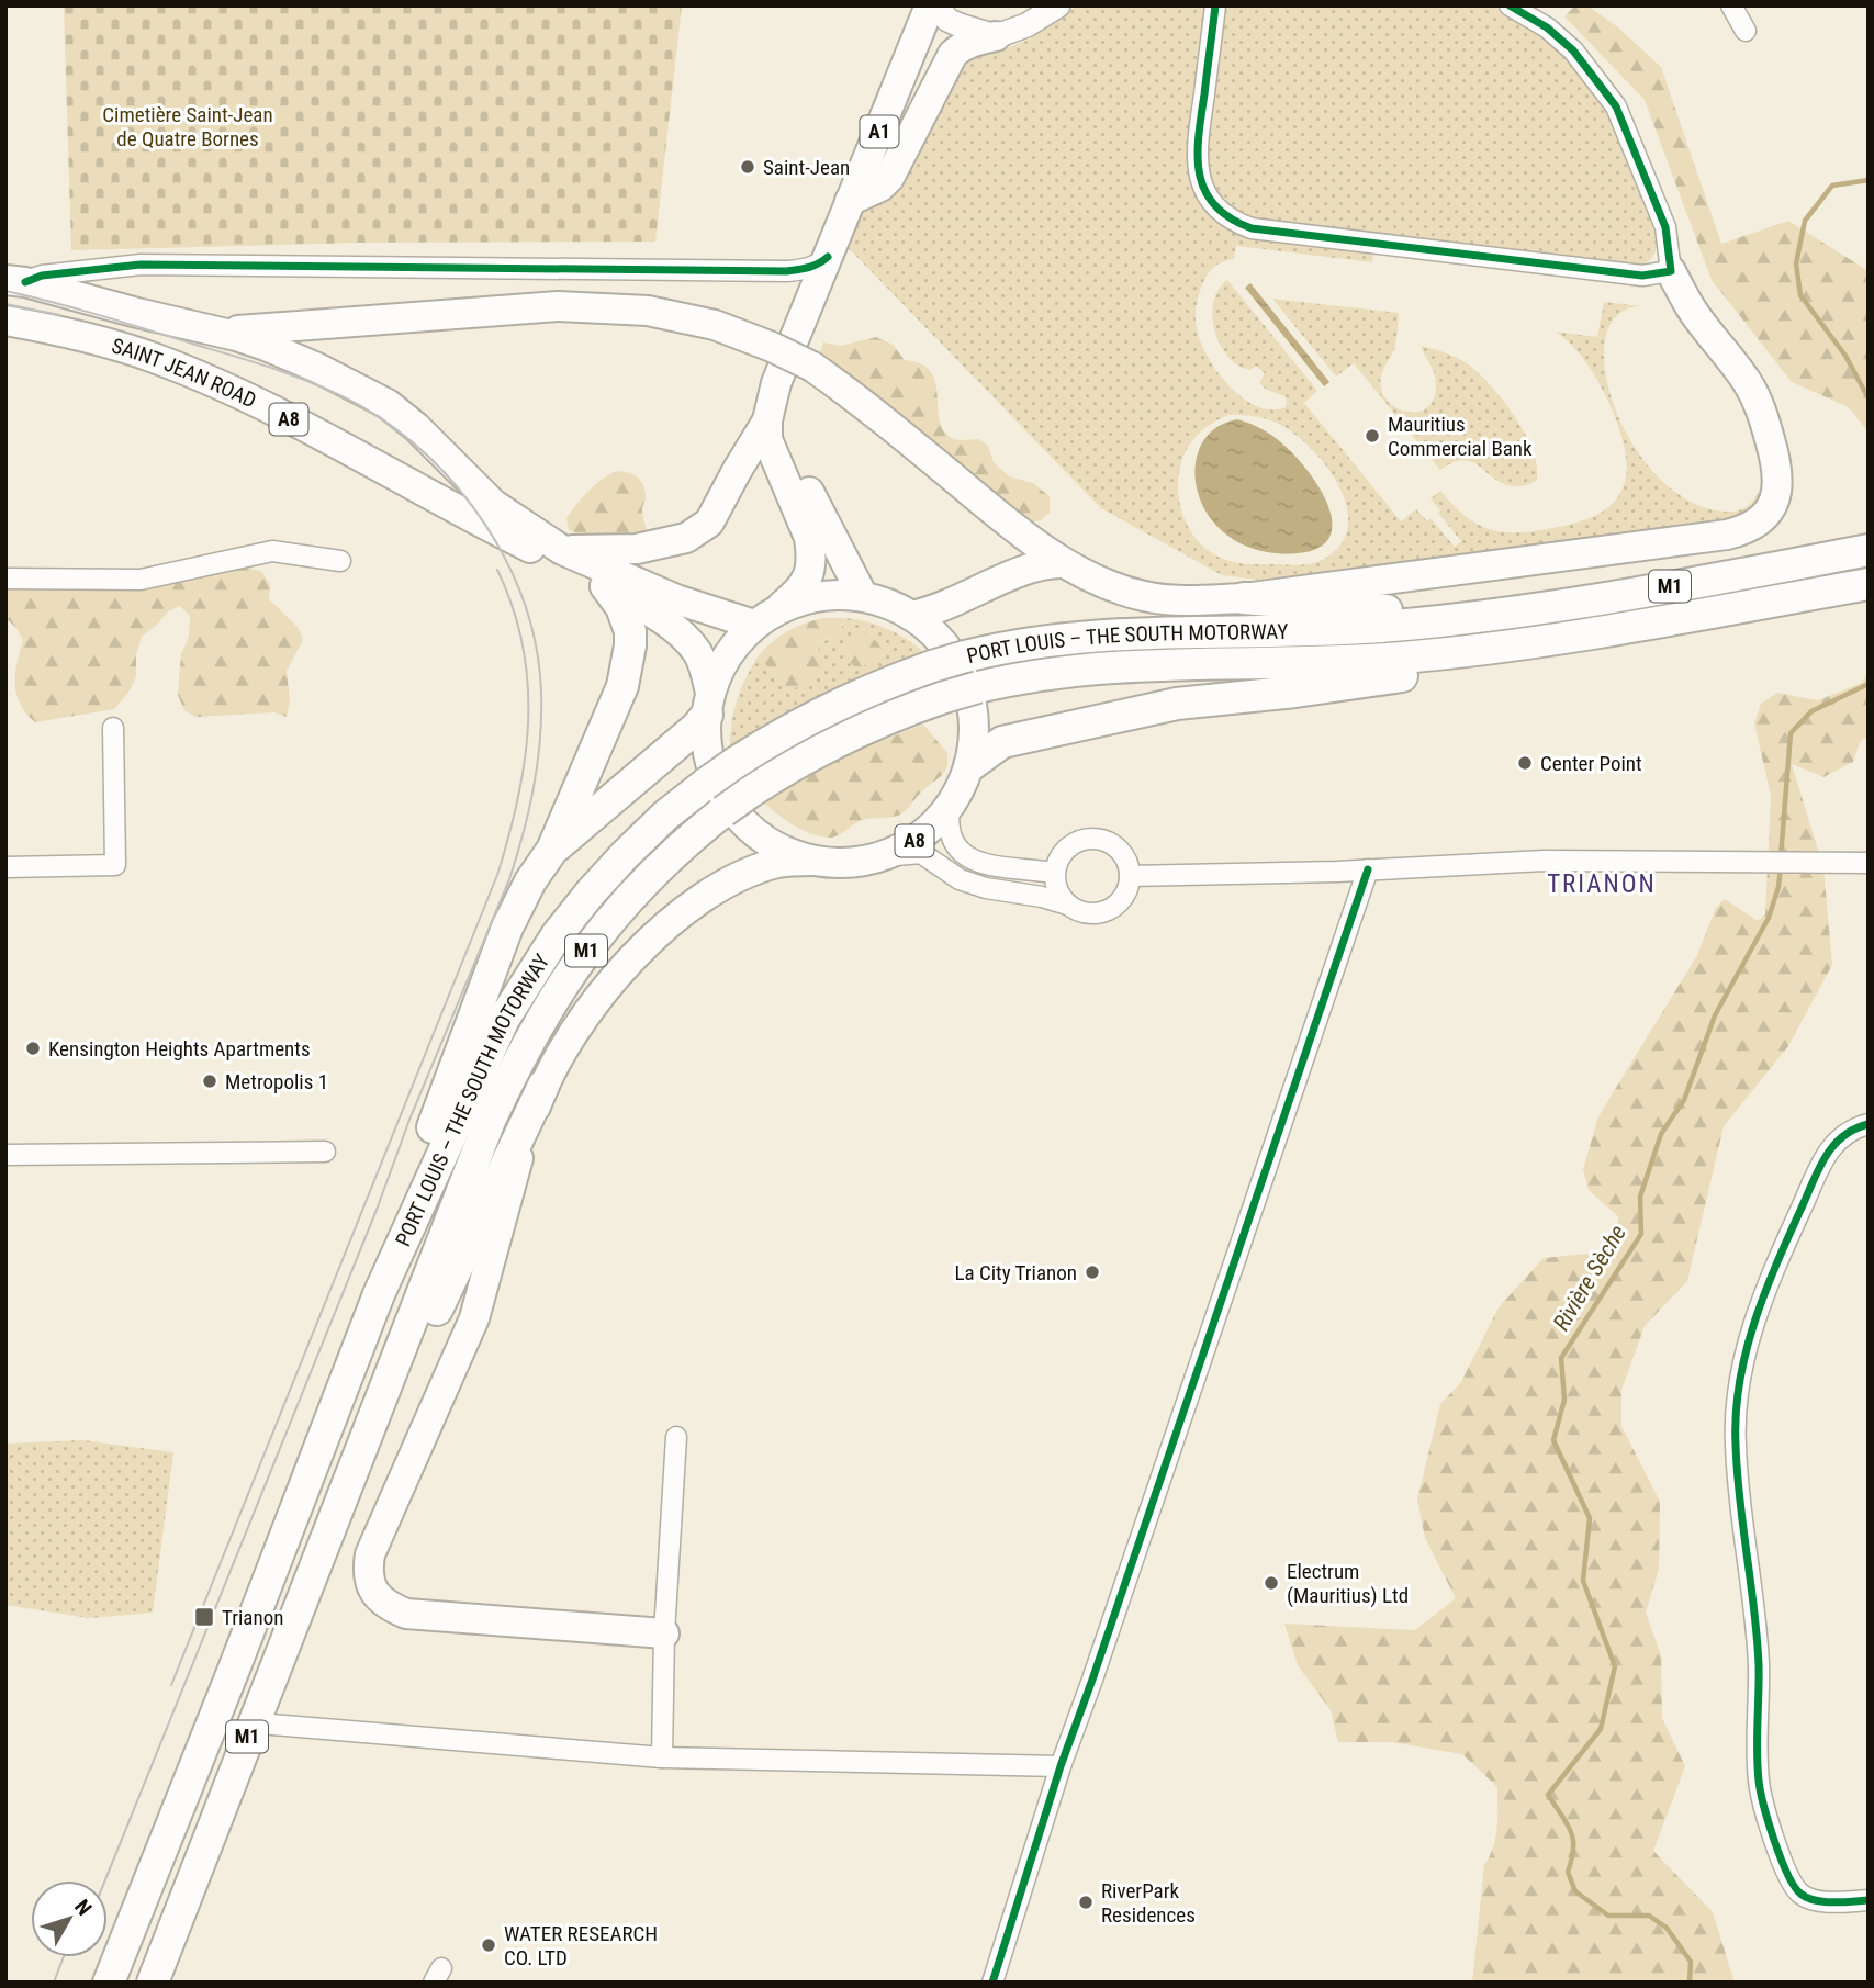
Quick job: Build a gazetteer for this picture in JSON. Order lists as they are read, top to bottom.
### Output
{
  "streets": {
    "highway": ["M1", "PORT LOUIS – THE SOUTH MOTORWAY"],
    "main road": ["A1", "SAINT JEAN ROAD", "A8"]
  },
  "crossings": [
    ["A1", "A8"],
    ["SAINT JEAN ROAD", "A8"]
  ],
  "districts": ["TRIANON"],
  "water": ["Rivière Sèche"],
  "parks": ["Cimetière Saint-Jean de Quatre Bornes"],
  "places": {
    "other": [
      "Saint-Jean",
      "Mauritius Commercial Bank",
      "Center Point",
      "Kensington Heights Apartments",
      "Metropolis 1",
      "La City Trianon",
      "Electrum (Mauritius) Ltd",
      "RiverPark Residences",
      "WATER RESEARCH CO. LTD"
    ],
    "transit": ["Trianon"]
  },
  "north": "top right"
}
